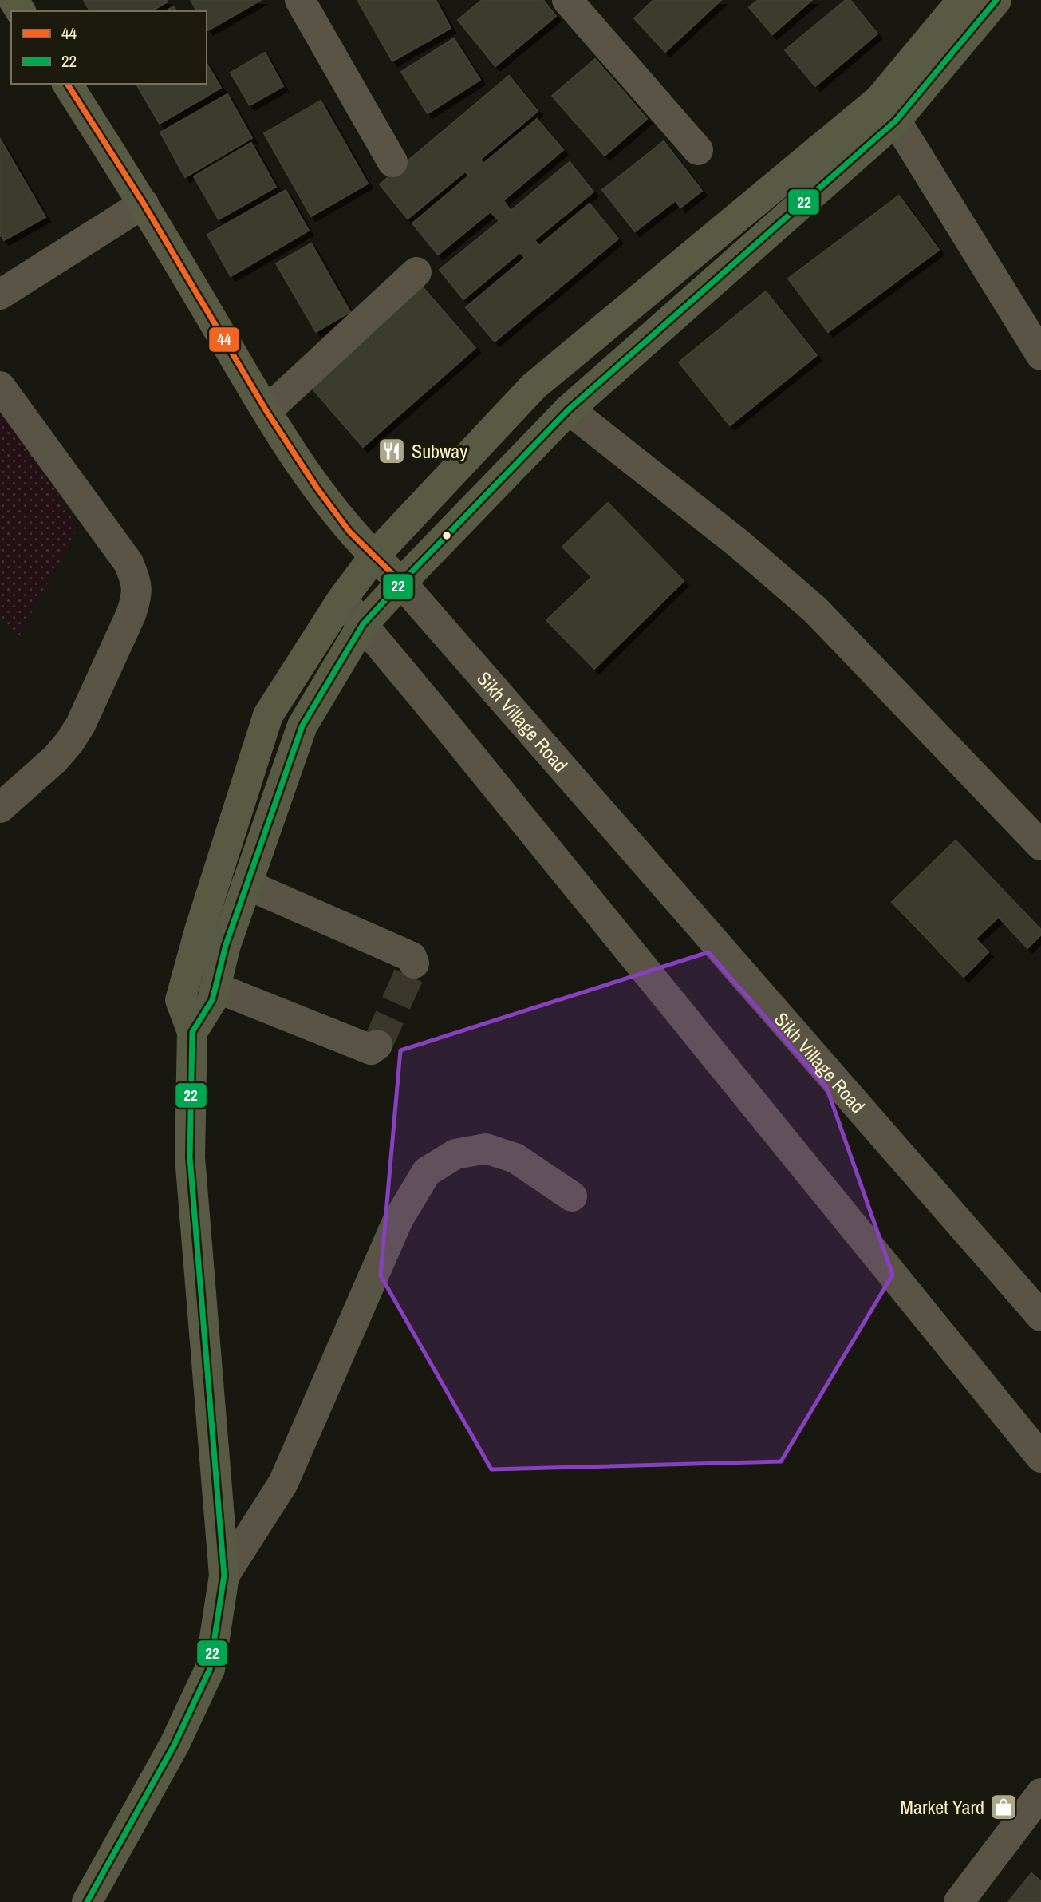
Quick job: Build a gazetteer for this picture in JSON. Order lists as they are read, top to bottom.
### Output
{
  "streets": {
    "main road": ["Sikh Village Road"]
  },
  "places": {
    "restaurant": ["Subway"],
    "shop": ["Market Yard"]
  },
  "lines": ["transit line 22", "transit line 44"],
  "legend": ["44", "22"]
}
